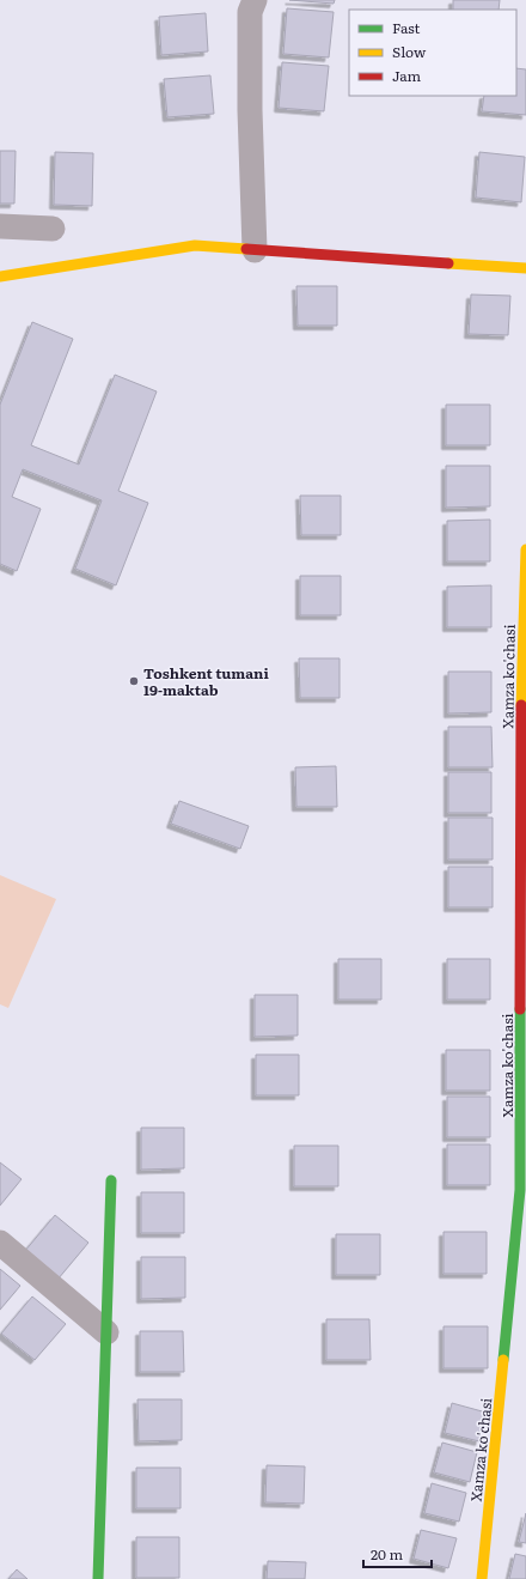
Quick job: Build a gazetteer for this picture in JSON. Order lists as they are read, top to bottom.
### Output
{
  "streets": {
    "street": ["Xamza ko'chasi"]
  },
  "places": ["Toshkent tumani 19-maktab"],
  "legend": ["Fast", "Slow", "Jam"],
  "scale_bar": "20 m"
}
